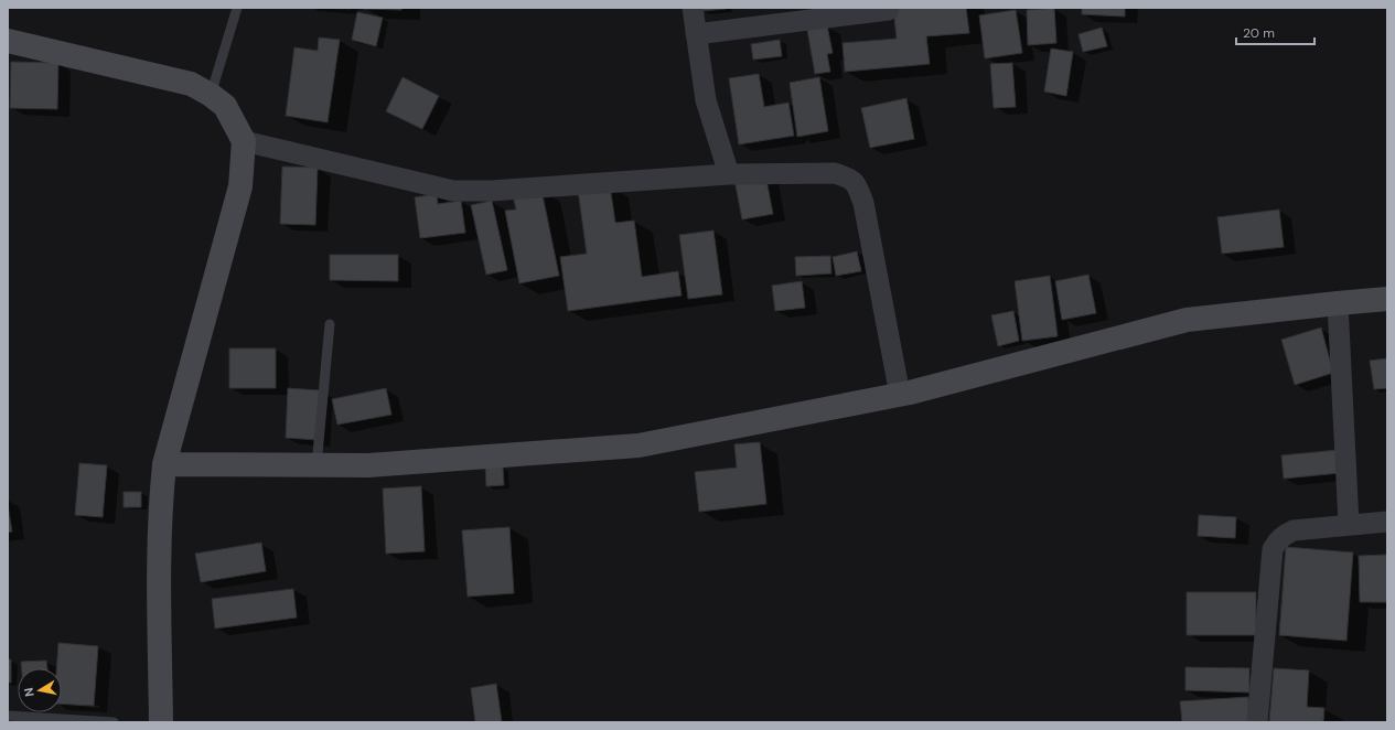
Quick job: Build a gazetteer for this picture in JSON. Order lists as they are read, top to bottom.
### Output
{
  "scale_bar": "20 m",
  "north": "left"
}
